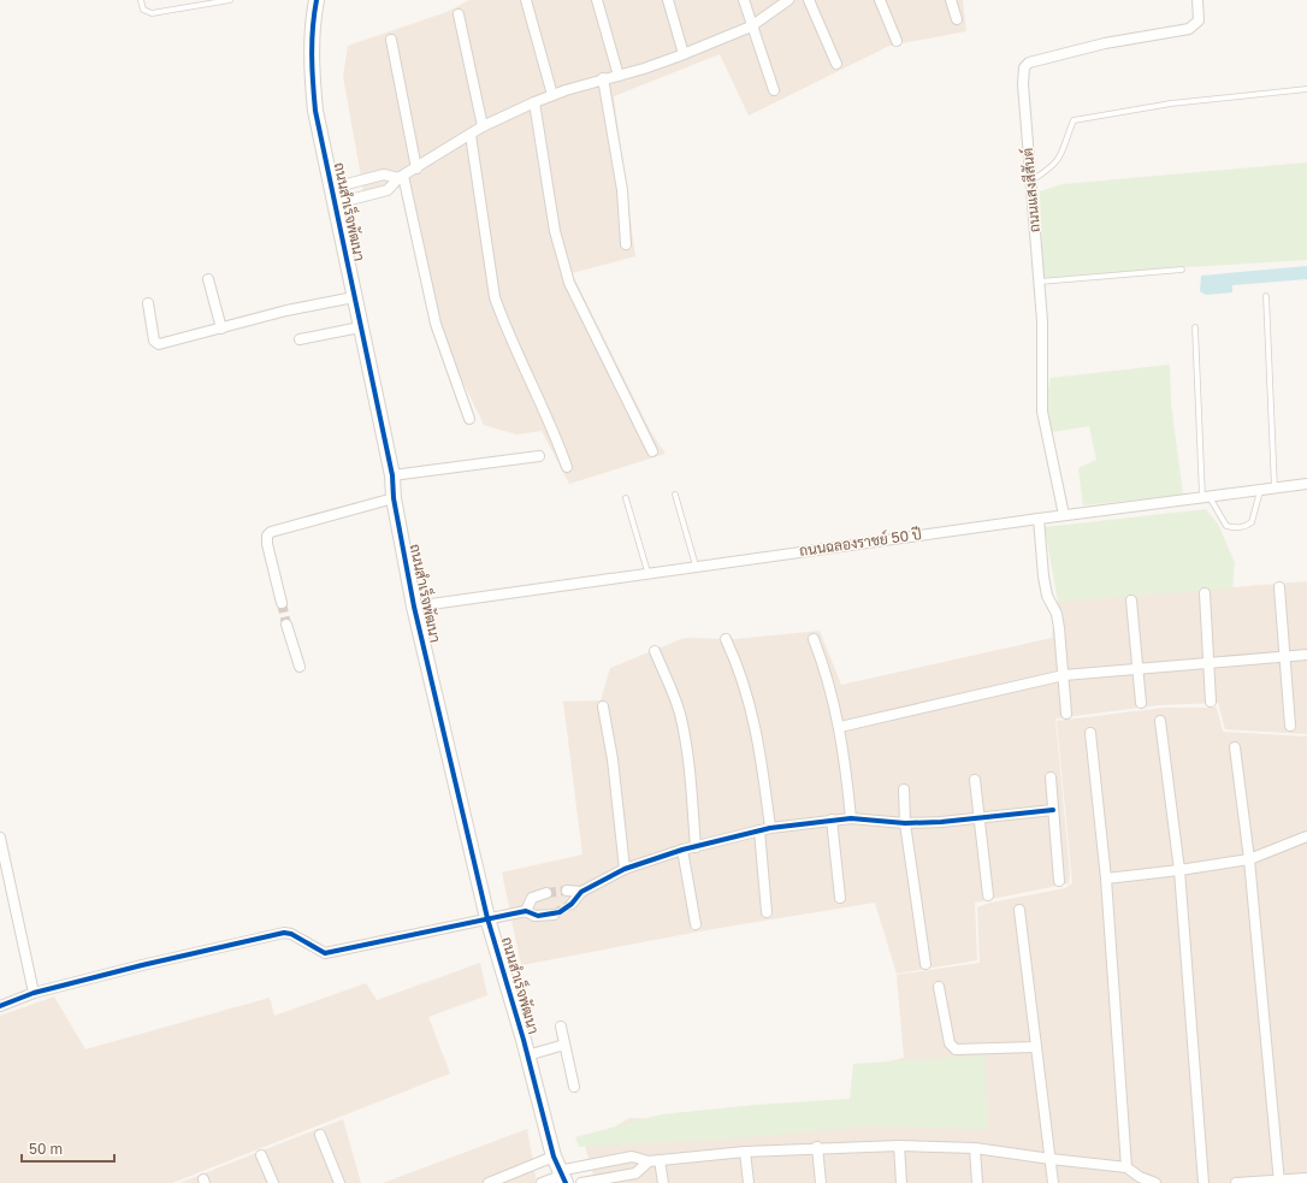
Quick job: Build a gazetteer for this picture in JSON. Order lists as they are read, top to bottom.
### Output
{
  "streets": {
    "street": ["ถนนแสงสีสันต์", "ถนนสำเร็จพัฒนา", "ถนนฉลองราชย์ 50 ปี"]
  },
  "crossings": [
    ["ถนนแสงสีสันต์", "ถนนฉลองราชย์ 50 ปี"],
    ["ถนนสำเร็จพัฒนา", "ถนนฉลองราชย์ 50 ปี"]
  ],
  "scale_bar": "50 m"
}
